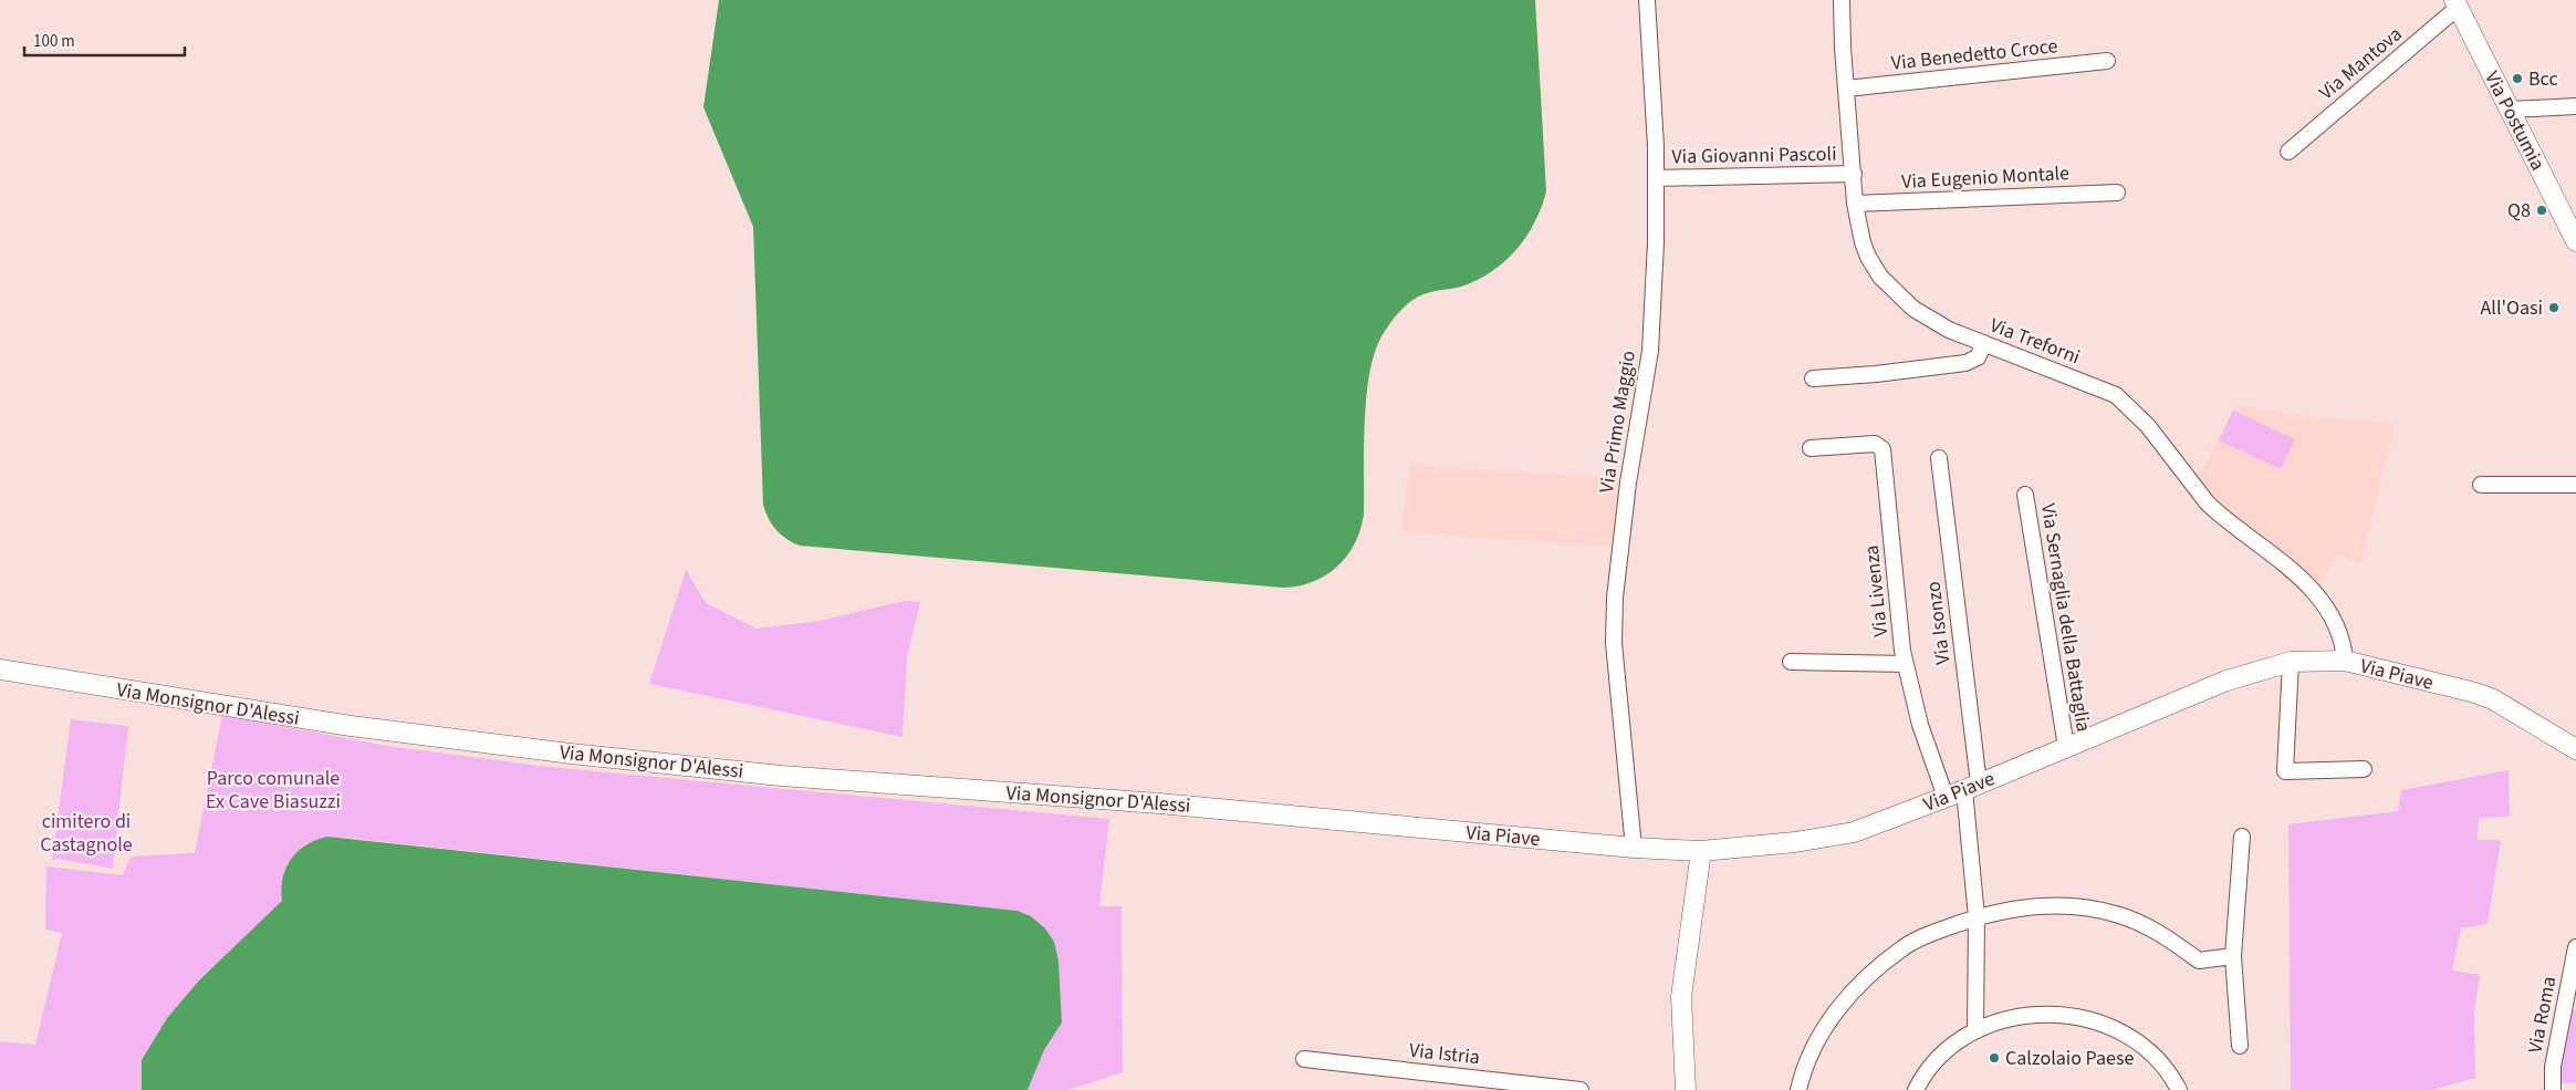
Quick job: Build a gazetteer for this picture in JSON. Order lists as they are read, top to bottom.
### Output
{
  "streets": {
    "main road": ["Via Postumia", "Via Piave", "Via Monsignor D'Alessi"],
    "street": [
      "Via Benedetto Croce",
      "Via Mantova",
      "Via Giovanni Pascoli",
      "Via Eugenio Montale",
      "Via Treforni",
      "Via Primo Maggio",
      "Via Livenza",
      "Via Sernaglia della Battaglia",
      "Via Isonzo",
      "Via Roma",
      "Via Istria"
    ]
  },
  "crossings": [
    ["Via Benedetto Croce", "Via Treforni"],
    ["Via Mantova", "Via Postumia"],
    ["Via Giovanni Pascoli", "Via Treforni"],
    ["Via Giovanni Pascoli", "Via Primo Maggio"],
    ["Via Eugenio Montale", "Via Treforni"],
    ["Via Treforni", "Via Piave"],
    ["Via Primo Maggio", "Via Piave"],
    ["Via Livenza", "Via Piave"],
    ["Via Sernaglia della Battaglia", "Via Piave"],
    ["Via Isonzo", "Via Piave"],
    ["Via Piave", "Via Monsignor D'Alessi"]
  ],
  "parks": ["Parco comunale Ex Cave Biasuzzi", "cimitero di Castagnole"],
  "places": [
    "Bcc",
    "Q8",
    "All'Oasi",
    "Calzolaio Paese"
  ],
  "scale_bar": "100 m"
}
